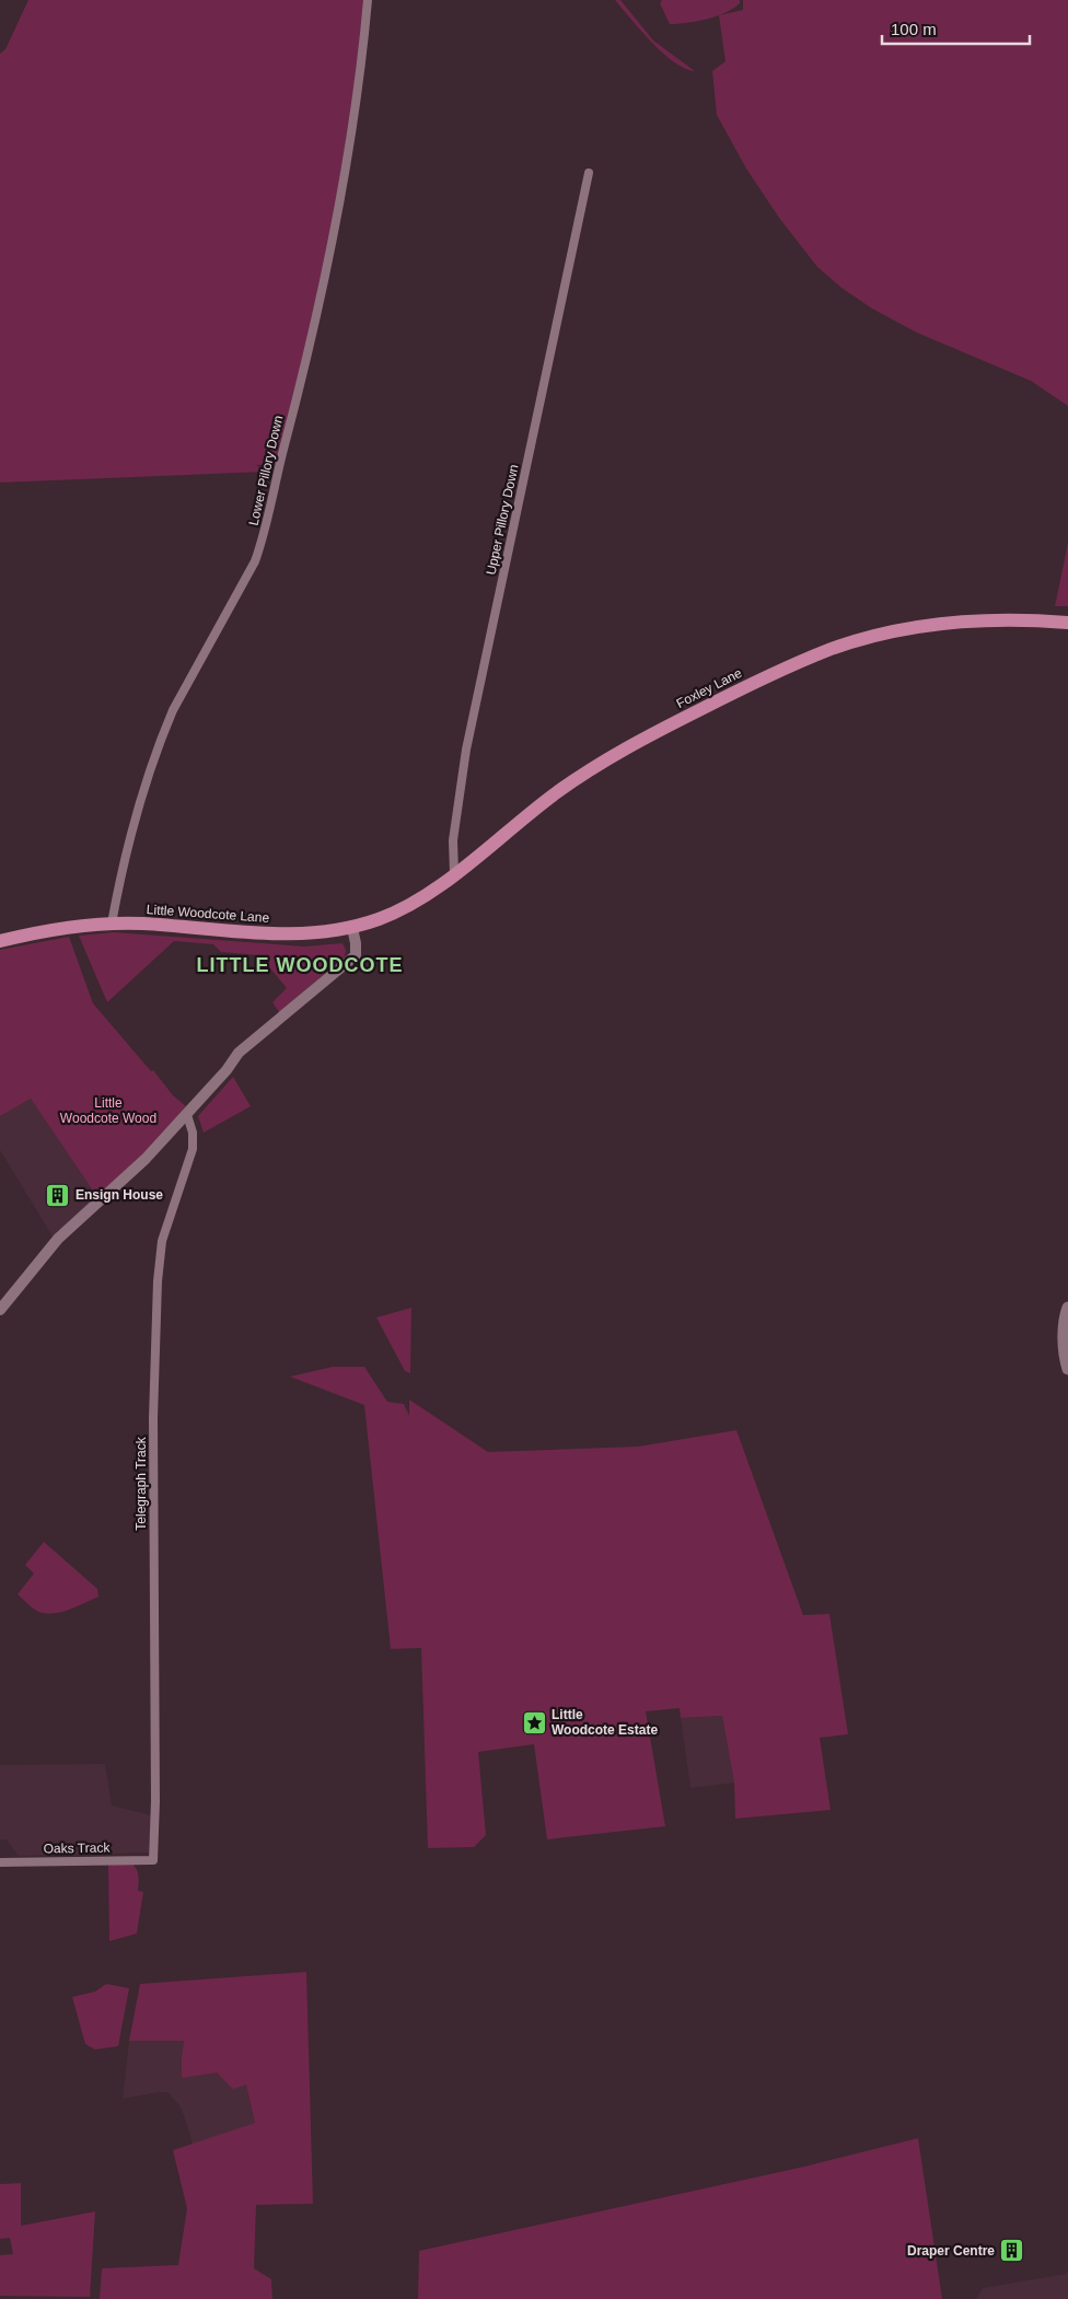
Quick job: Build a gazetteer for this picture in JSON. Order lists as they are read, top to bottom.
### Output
{
  "streets": {
    "main road": ["Foxley Lane", "Little Woodcote Lane"],
    "street": [
      "Lower Pillory Down",
      "Upper Pillory Down",
      "Telegraph Track",
      "Oaks Track"
    ]
  },
  "crossings": [
    ["Lower Pillory Down", "Little Woodcote Lane"],
    ["Upper Pillory Down", "Foxley Lane"],
    ["Foxley Lane", "Little Woodcote Lane"],
    ["Telegraph Track", "Oaks Track"]
  ],
  "districts": ["LITTLE WOODCOTE"],
  "parks": ["Little Woodcote Wood"],
  "places": {
    "building": ["Ensign House", "Draper Centre"],
    "place": ["Little Woodcote Estate"]
  },
  "scale_bar": "100 m"
}
